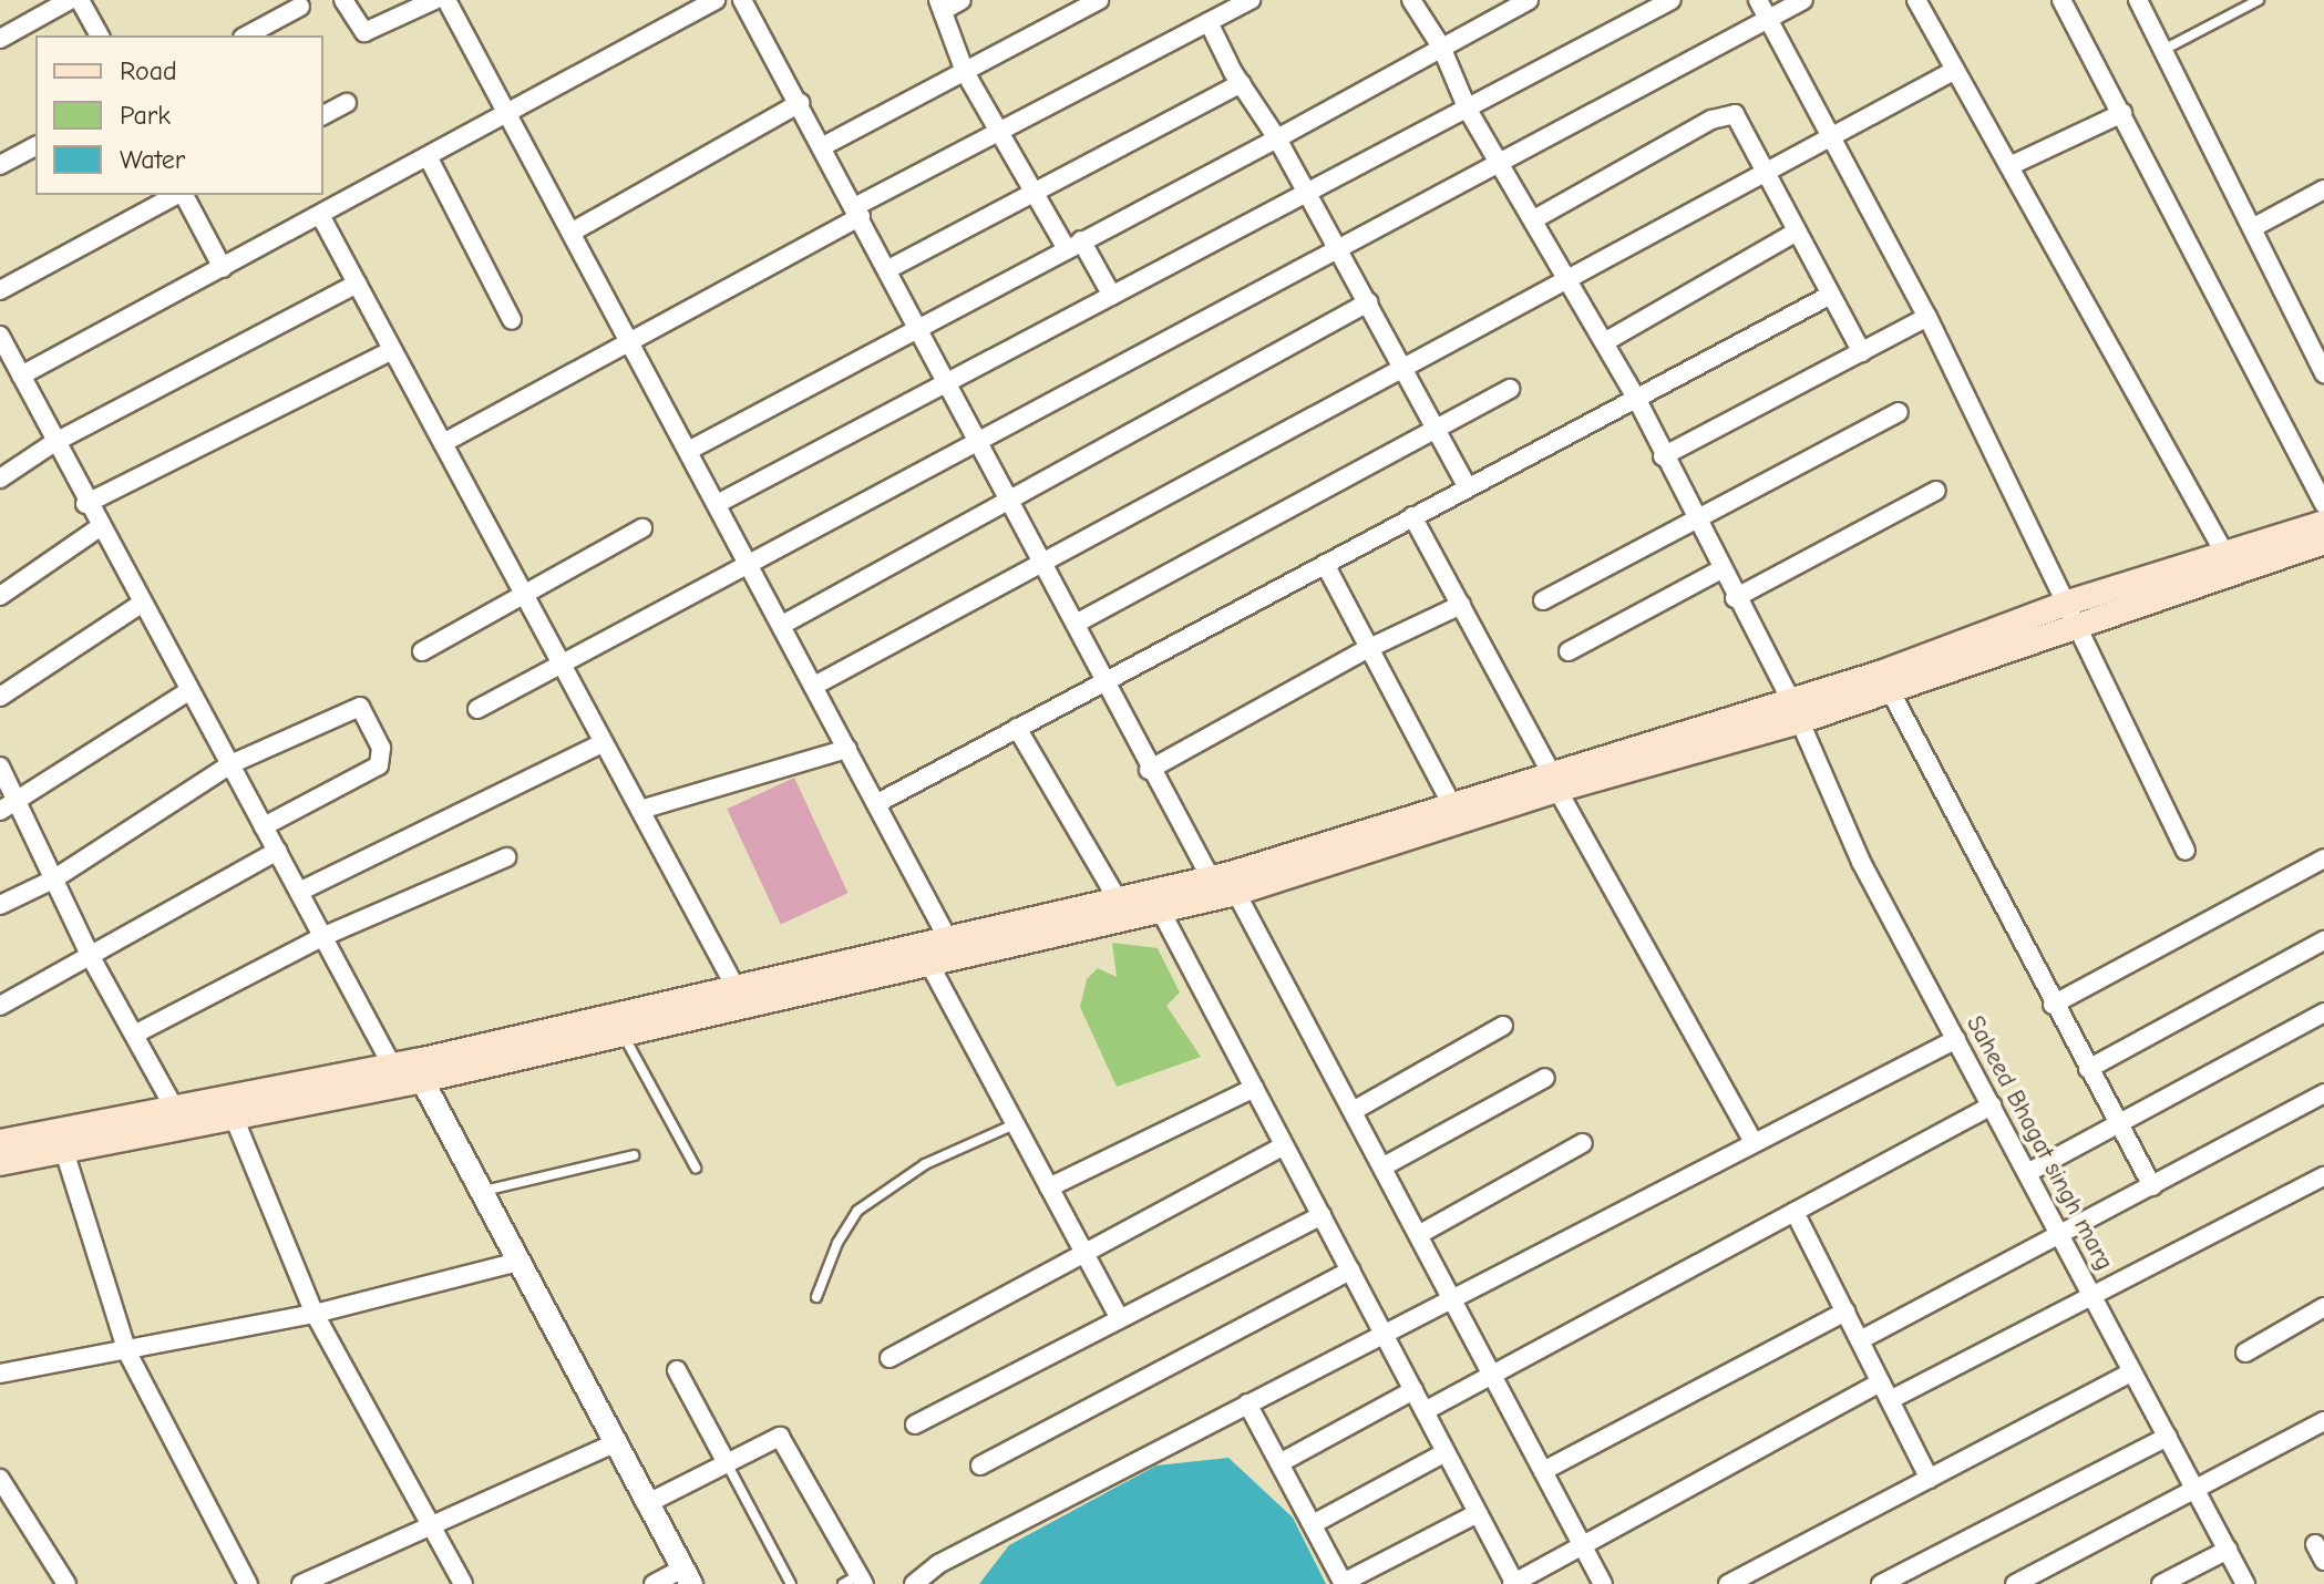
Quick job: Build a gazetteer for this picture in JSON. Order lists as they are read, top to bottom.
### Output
{
  "streets": {
    "street": ["Saheed Bhagat singh marg"]
  },
  "legend": ["Road", "Park", "Water"]
}
